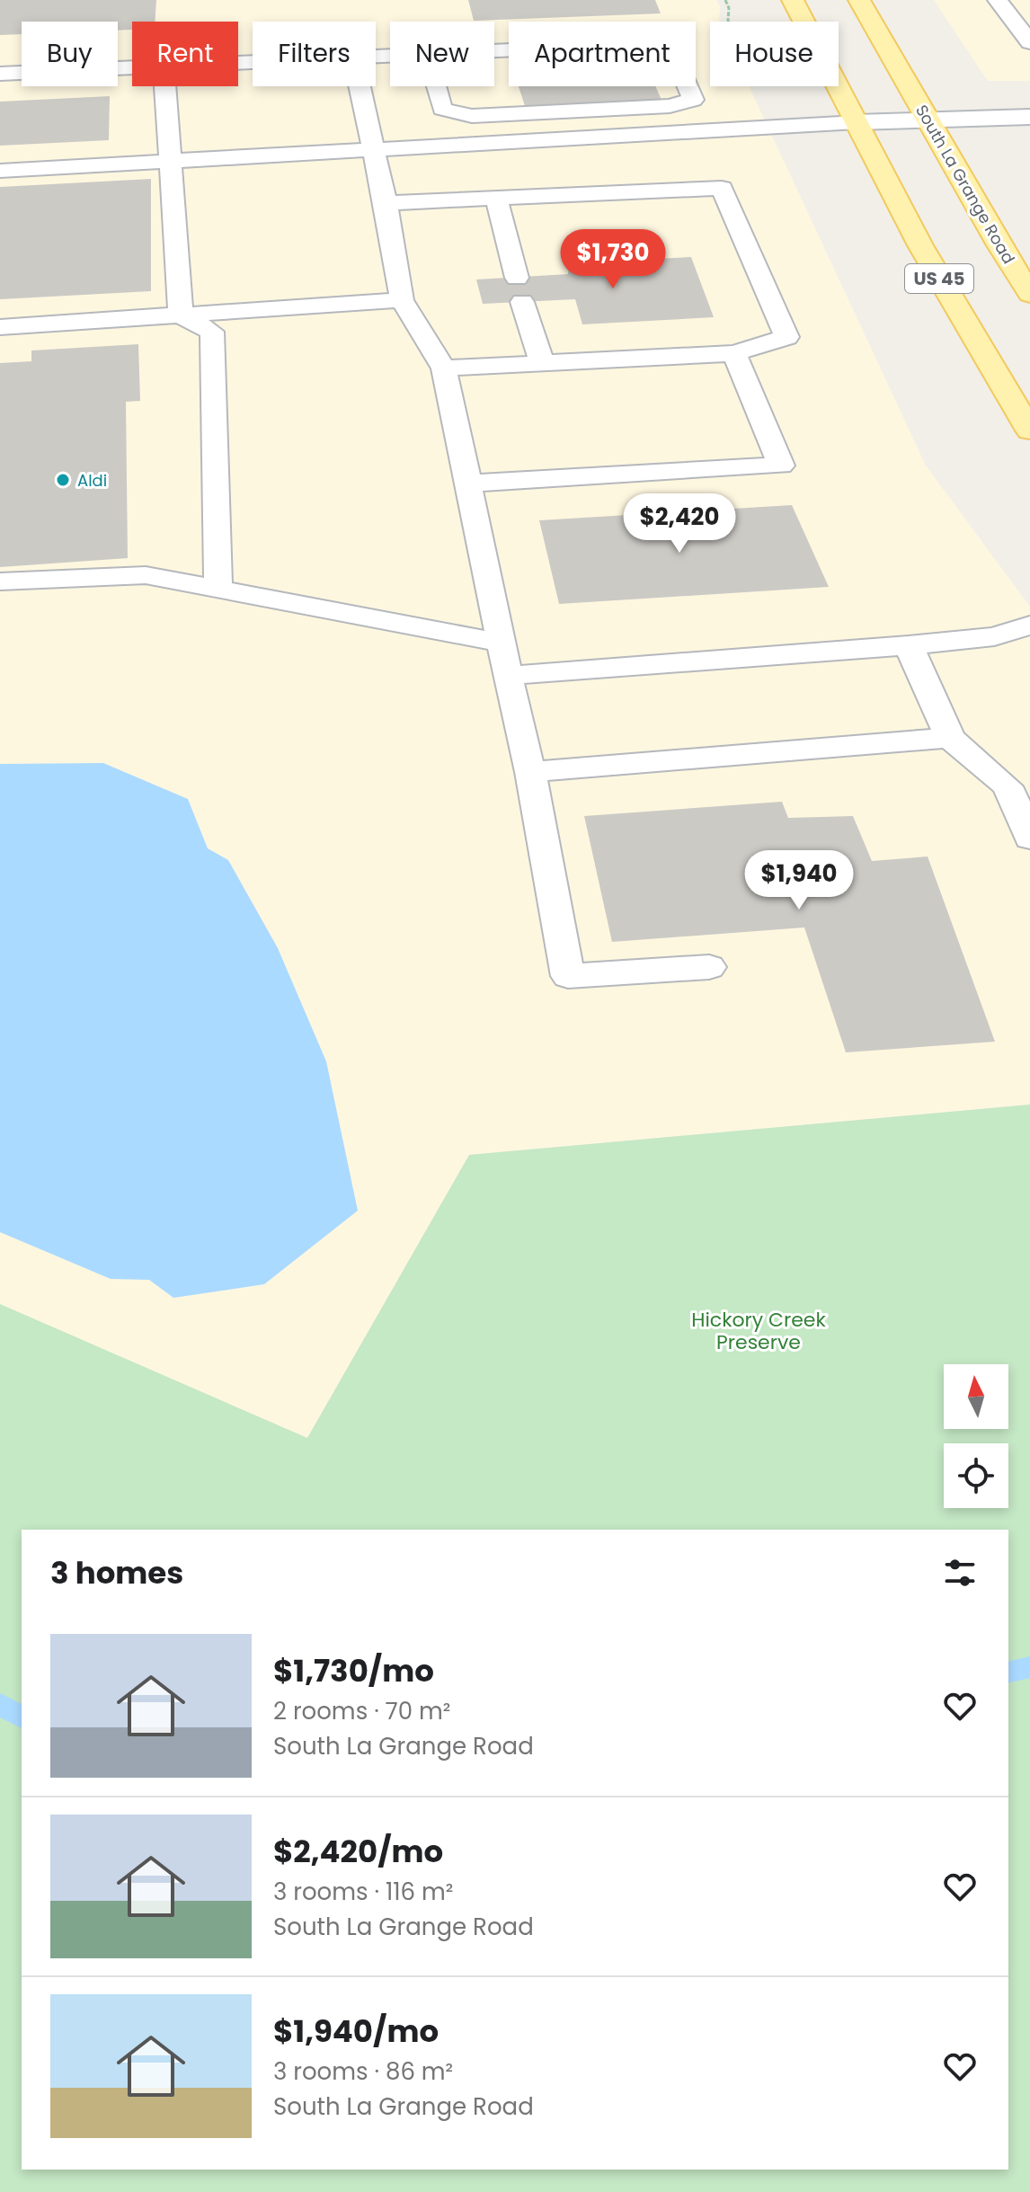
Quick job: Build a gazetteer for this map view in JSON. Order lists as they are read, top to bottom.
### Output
{
  "streets": {
    "main road": ["South La Grange Road", "US 45"]
  },
  "parks": ["Hickory Creek Preserve"],
  "places": ["Aldi"],
  "north": "top",
  "page": {
    "chip": [
      "Buy",
      "Rent",
      "Filters",
      "New",
      "Apartment",
      "House"
    ],
    "price": ["$1,730", "$2,420", "$1,940"],
    "heading": "3 homes",
    "list": [
      {
        "name": "$1,730/mo",
        "note": "2 rooms · 70 m² · South La Grange Road"
      },
      {
        "name": "$2,420/mo",
        "note": "3 rooms · 116 m² · South La Grange Road"
      },
      {
        "name": "$1,940/mo",
        "note": "3 rooms · 86 m² · South La Grange Road"
      }
    ]
  }
}
